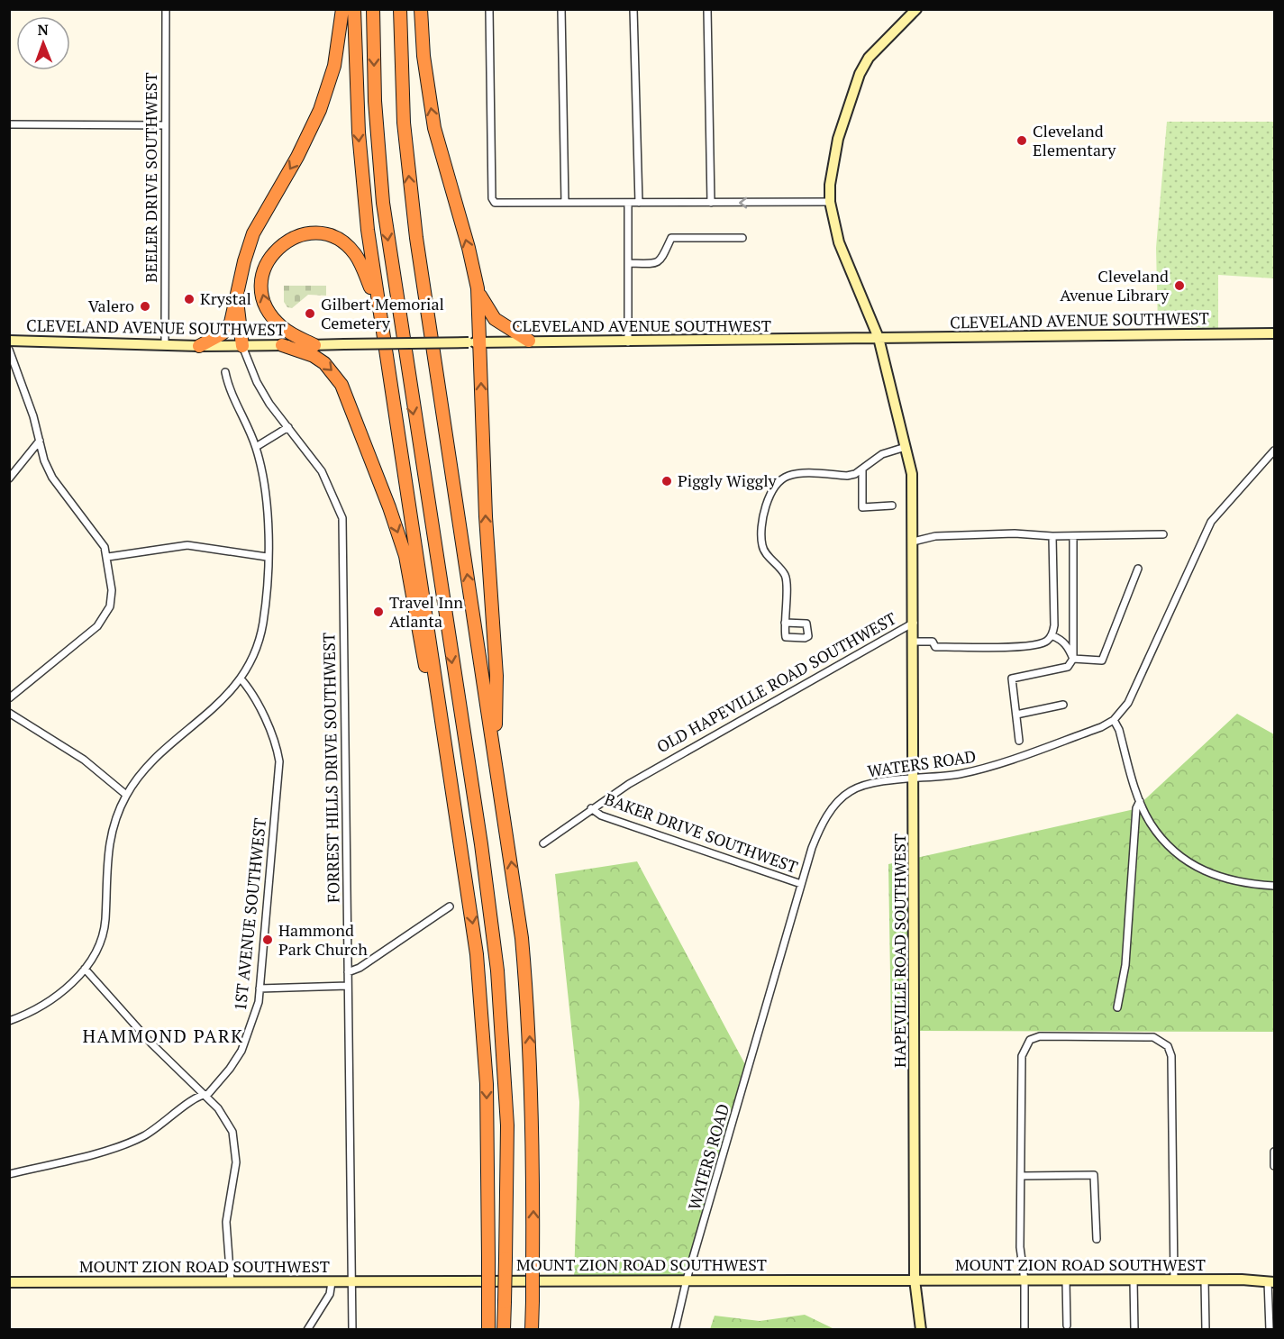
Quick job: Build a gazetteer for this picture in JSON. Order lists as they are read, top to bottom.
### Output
{
  "streets": {
    "street": [
      "BEELER DRIVE SOUTHWEST",
      "CLEVELAND AVENUE SOUTHWEST",
      "OLD HAPEVILLE ROAD SOUTHWEST",
      "WATERS ROAD",
      "FORREST HILLS DRIVE SOUTHWEST",
      "BAKER DRIVE SOUTHWEST",
      "1ST AVENUE SOUTHWEST",
      "HAPEVILLE ROAD SOUTHWEST",
      "MOUNT ZION ROAD SOUTHWEST"
    ]
  },
  "crossings": [
    ["BEELER DRIVE SOUTHWEST", "CLEVELAND AVENUE SOUTHWEST"],
    ["CLEVELAND AVENUE SOUTHWEST", "OLD HAPEVILLE ROAD SOUTHWEST"],
    ["CLEVELAND AVENUE SOUTHWEST", "FORREST HILLS DRIVE SOUTHWEST"],
    ["OLD HAPEVILLE ROAD SOUTHWEST", "BAKER DRIVE SOUTHWEST"],
    ["OLD HAPEVILLE ROAD SOUTHWEST", "HAPEVILLE ROAD SOUTHWEST"],
    ["WATERS ROAD", "BAKER DRIVE SOUTHWEST"],
    ["WATERS ROAD", "HAPEVILLE ROAD SOUTHWEST"],
    ["WATERS ROAD", "MOUNT ZION ROAD SOUTHWEST"],
    ["FORREST HILLS DRIVE SOUTHWEST", "MOUNT ZION ROAD SOUTHWEST"],
    ["HAPEVILLE ROAD SOUTHWEST", "MOUNT ZION ROAD SOUTHWEST"]
  ],
  "districts": ["HAMMOND PARK"],
  "places": [
    "Cleveland Elementary",
    "Cleveland Avenue Library",
    "Krystal",
    "Valero",
    "Gilbert Memorial Cemetery",
    "Piggly Wiggly",
    "Travel Inn Atlanta",
    "Hammond Park Church"
  ],
  "north": "top"
}
